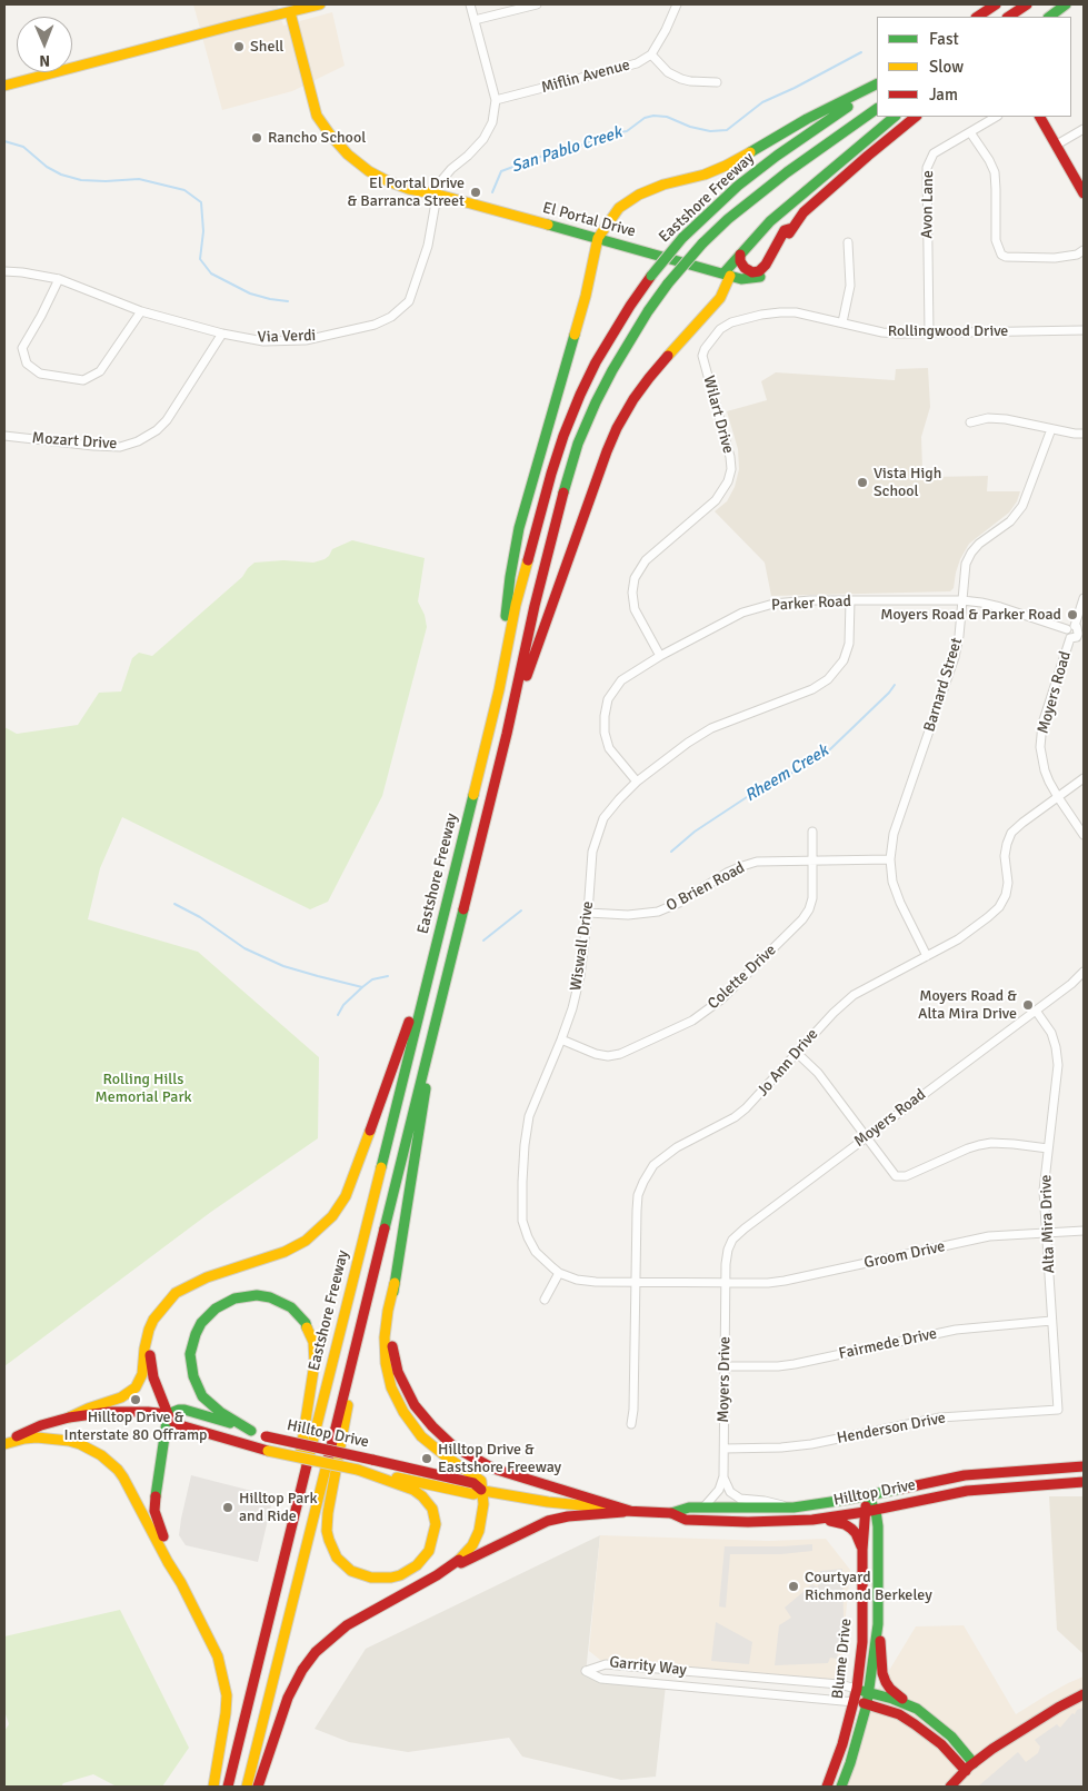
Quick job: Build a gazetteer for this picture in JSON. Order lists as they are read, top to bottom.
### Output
{
  "streets": {
    "main road": [
      "Eastshore Freeway",
      "El Portal Drive",
      "Hilltop Drive",
      "Blume Drive",
      "Garrity Way"
    ],
    "street": [
      "Miflin Avenue",
      "Avon Lane",
      "Rollingwood Drive",
      "Via Verdi",
      "Wilart Drive",
      "Mozart Drive",
      "Parker Road",
      "Barnard Street",
      "Moyers Road",
      "O Brien Road",
      "Wiswall Drive",
      "Colette Drive",
      "Jo Ann Drive",
      "Alta Mira Drive",
      "Groom Drive",
      "Fairmede Drive",
      "Moyers Drive",
      "Henderson Drive"
    ]
  },
  "crossings": [
    ["Miflin Avenue", "Via Verdi"],
    ["Avon Lane", "Rollingwood Drive"],
    ["El Portal Drive", "Via Verdi"],
    ["Rollingwood Drive", "Wilart Drive"],
    ["Via Verdi", "Mozart Drive"],
    ["Wilart Drive", "Parker Road"],
    ["Parker Road", "Barnard Street"],
    ["Parker Road", "Moyers Road"],
    ["Parker Road", "Wiswall Drive"],
    ["Barnard Street", "O Brien Road"],
    ["Barnard Street", "Jo Ann Drive"],
    ["Moyers Road", "Wiswall Drive"],
    ["Moyers Road", "Jo Ann Drive"],
    ["Moyers Road", "Alta Mira Drive"],
    ["Moyers Road", "Groom Drive"],
    ["Moyers Road", "Moyers Drive"],
    ["O Brien Road", "Wiswall Drive"],
    ["O Brien Road", "Colette Drive"],
    ["Wiswall Drive", "Colette Drive"],
    ["Wiswall Drive", "Jo Ann Drive"],
    ["Wiswall Drive", "Groom Drive"],
    ["Wiswall Drive", "Moyers Drive"],
    ["Alta Mira Drive", "Groom Drive"],
    ["Alta Mira Drive", "Fairmede Drive"],
    ["Alta Mira Drive", "Henderson Drive"],
    ["Groom Drive", "Moyers Drive"],
    ["Fairmede Drive", "Moyers Drive"],
    ["Moyers Drive", "Henderson Drive"],
    ["Hilltop Drive", "Blume Drive"],
    ["Blume Drive", "Garrity Way"]
  ],
  "water": ["San Pablo Creek", "Rheem Creek"],
  "parks": ["Rolling Hills Memorial Park"],
  "places": [
    "Shell",
    "Rancho School",
    "El Portal Drive & Barranca Street",
    "Vista High School",
    "Moyers Road & Parker Road",
    "Moyers Road & Alta Mira Drive",
    "Hilltop Drive & Interstate 80 Offramp",
    "Hilltop Drive & Eastshore Freeway",
    "Hilltop Park and Ride",
    "Courtyard Richmond Berkeley"
  ],
  "legend": ["Fast", "Slow", "Jam"],
  "north": "bottom"
}
